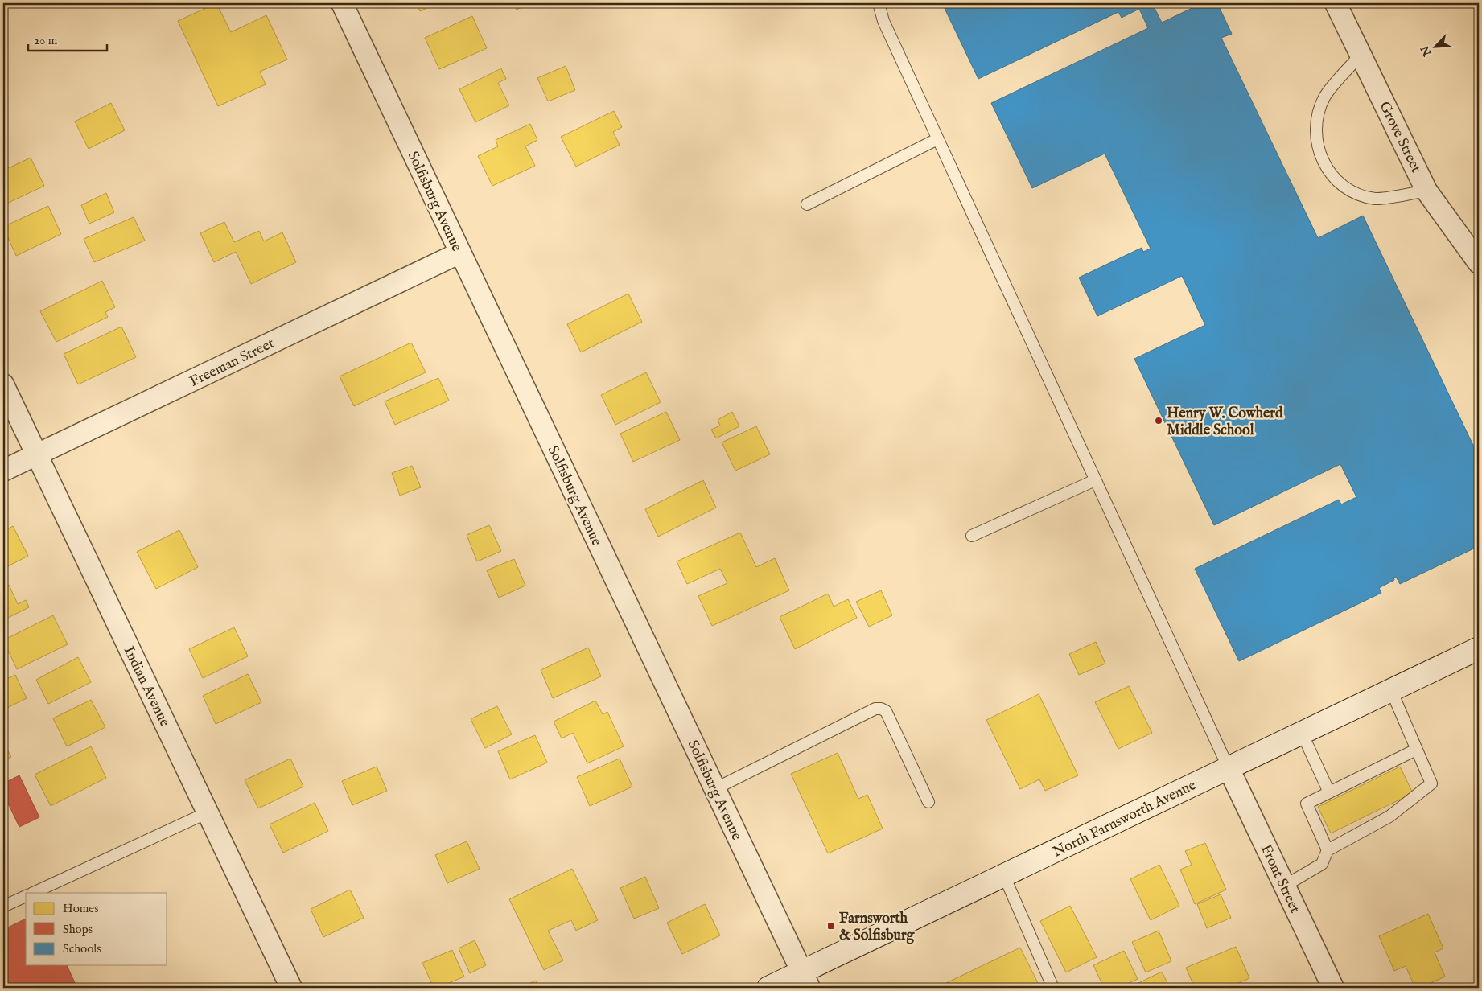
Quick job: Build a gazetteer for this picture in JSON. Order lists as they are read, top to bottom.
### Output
{
  "streets": {
    "main road": ["North Farnsworth Avenue"],
    "street": [
      "Grove Street",
      "Solfisburg Avenue",
      "Freeman Street",
      "Indian Avenue",
      "Front Street"
    ]
  },
  "crossings": [
    ["Solfisburg Avenue", "Freeman Street"],
    ["Solfisburg Avenue", "North Farnsworth Avenue"],
    ["Freeman Street", "Indian Avenue"],
    ["North Farnsworth Avenue", "Front Street"]
  ],
  "places": {
    "other": ["Henry W. Cowherd Middle School"],
    "transit": ["Farnsworth & Solfisburg"]
  },
  "legend": ["Homes", "Shops", "Schools"],
  "scale_bar": "20 m",
  "north": "bottom left"
}
